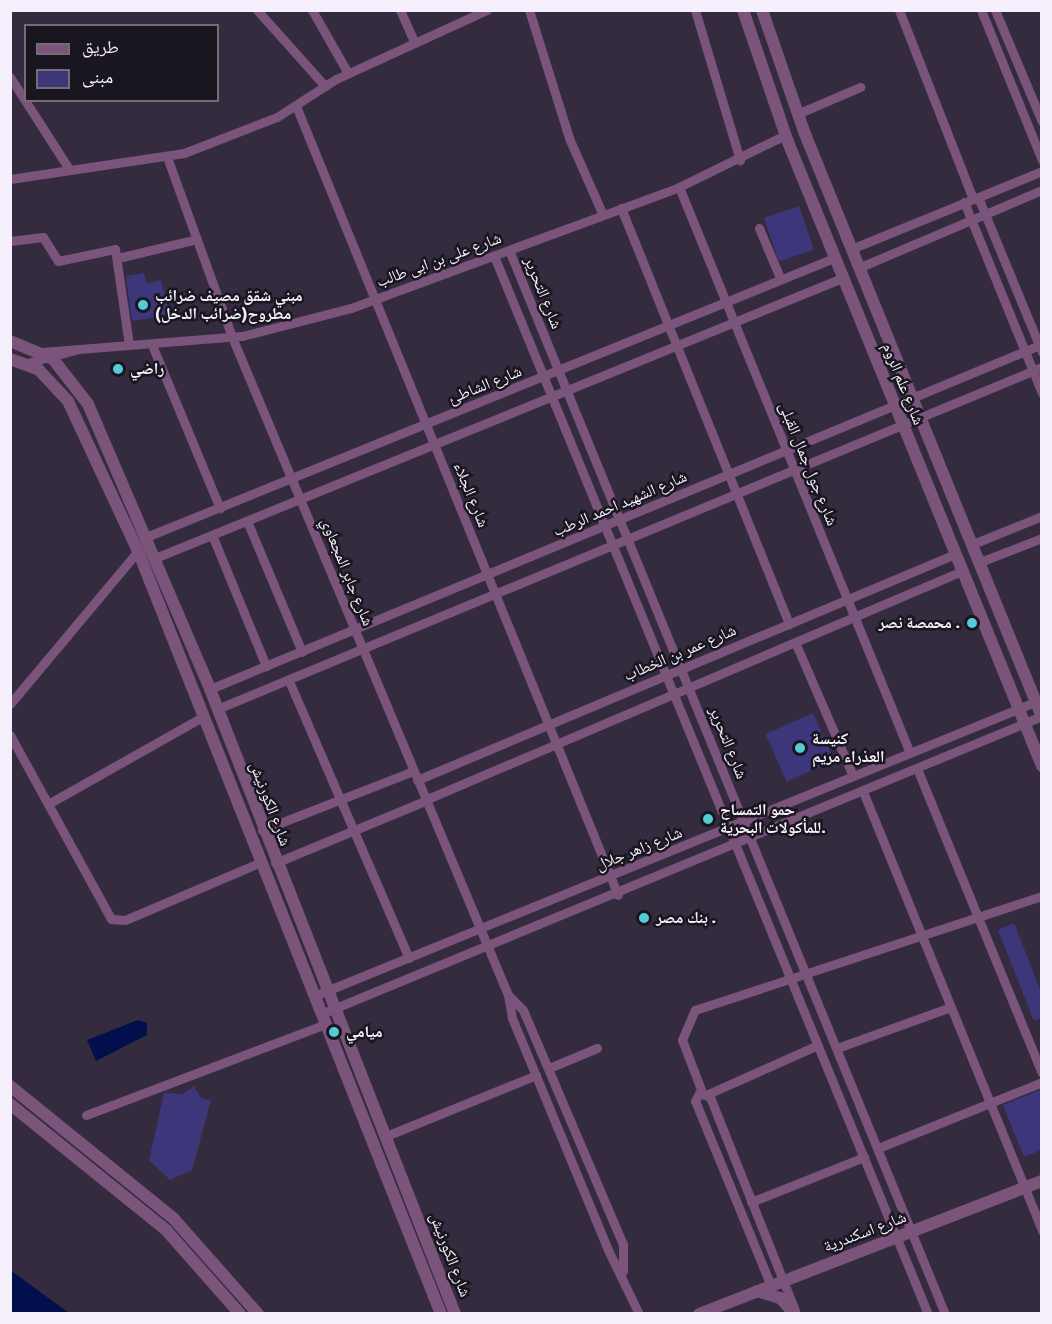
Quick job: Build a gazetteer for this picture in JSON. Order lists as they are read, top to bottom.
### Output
{
  "streets": {
    "street": [
      "شارع على بن ابى طالب",
      "شارع التحرير",
      "شارع علم الروم",
      "شارع الشاطئ",
      "شارع جول جمال القبلى",
      "شارع الجلاء",
      "شارع الشهيد احمد الرطب",
      "شارع جابر المجعاوي",
      "شارع عمر بن الخطاب",
      "شارع الكورنيش",
      "شارع زاهر جلال",
      "شارع اسكندرية"
    ]
  },
  "crossings": [
    ["شارع على بن ابى طالب", "شارع التحرير"],
    ["شارع على بن ابى طالب", "شارع علم الروم"],
    ["شارع على بن ابى طالب", "شارع جول جمال القبلى"],
    ["شارع على بن ابى طالب", "شارع الجلاء"],
    ["شارع على بن ابى طالب", "شارع جابر المجعاوي"],
    ["شارع على بن ابى طالب", "شارع الكورنيش"],
    ["شارع التحرير", "شارع الشاطئ"],
    ["شارع التحرير", "شارع الشهيد احمد الرطب"],
    ["شارع التحرير", "شارع عمر بن الخطاب"],
    ["شارع التحرير", "شارع زاهر جلال"],
    ["شارع التحرير", "شارع اسكندرية"],
    ["شارع علم الروم", "شارع الشاطئ"],
    ["شارع علم الروم", "شارع الشهيد احمد الرطب"],
    ["شارع علم الروم", "شارع عمر بن الخطاب"],
    ["شارع علم الروم", "شارع زاهر جلال"],
    ["شارع الشاطئ", "شارع جول جمال القبلى"],
    ["شارع الشاطئ", "شارع الجلاء"],
    ["شارع الشاطئ", "شارع جابر المجعاوي"],
    ["شارع الشاطئ", "شارع الكورنيش"],
    ["شارع جول جمال القبلى", "شارع الشهيد احمد الرطب"],
    ["شارع جول جمال القبلى", "شارع عمر بن الخطاب"],
    ["شارع جول جمال القبلى", "شارع زاهر جلال"],
    ["شارع الجلاء", "شارع الشهيد احمد الرطب"],
    ["شارع الجلاء", "شارع عمر بن الخطاب"],
    ["شارع الجلاء", "شارع زاهر جلال"],
    ["شارع الشهيد احمد الرطب", "شارع جابر المجعاوي"],
    ["شارع الشهيد احمد الرطب", "شارع الكورنيش"],
    ["شارع جابر المجعاوي", "شارع عمر بن الخطاب"],
    ["شارع جابر المجعاوي", "شارع زاهر جلال"],
    ["شارع الكورنيش", "شارع زاهر جلال"]
  ],
  "places": [
    "مبني شقق مصيف ضرائب مطروح(ضرائب الدخل)",
    "راضي",
    "محمصة نصر .",
    "كنيسة العذراء مريم",
    "حمو التمساح للمأكولات البحرية.",
    "بنك مصر .",
    "ميامي"
  ],
  "legend": ["طريق", "مبنى"]
}
